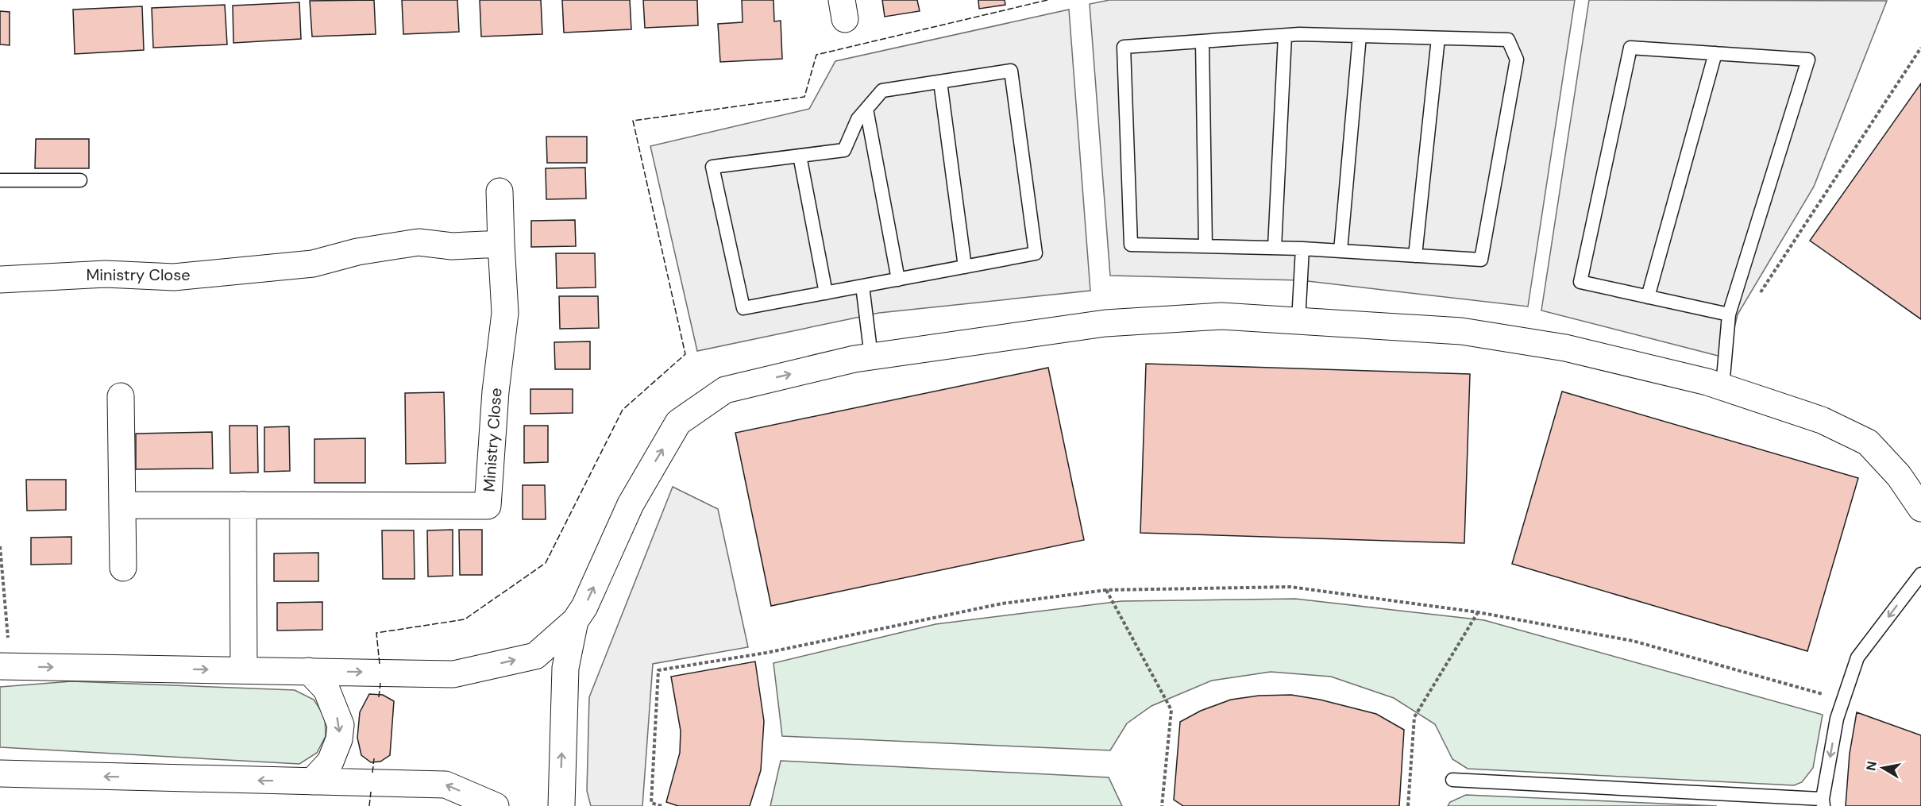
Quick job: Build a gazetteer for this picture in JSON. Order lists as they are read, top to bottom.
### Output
{
  "streets": {
    "street": ["Ministry Close"]
  },
  "north": "left"
}
